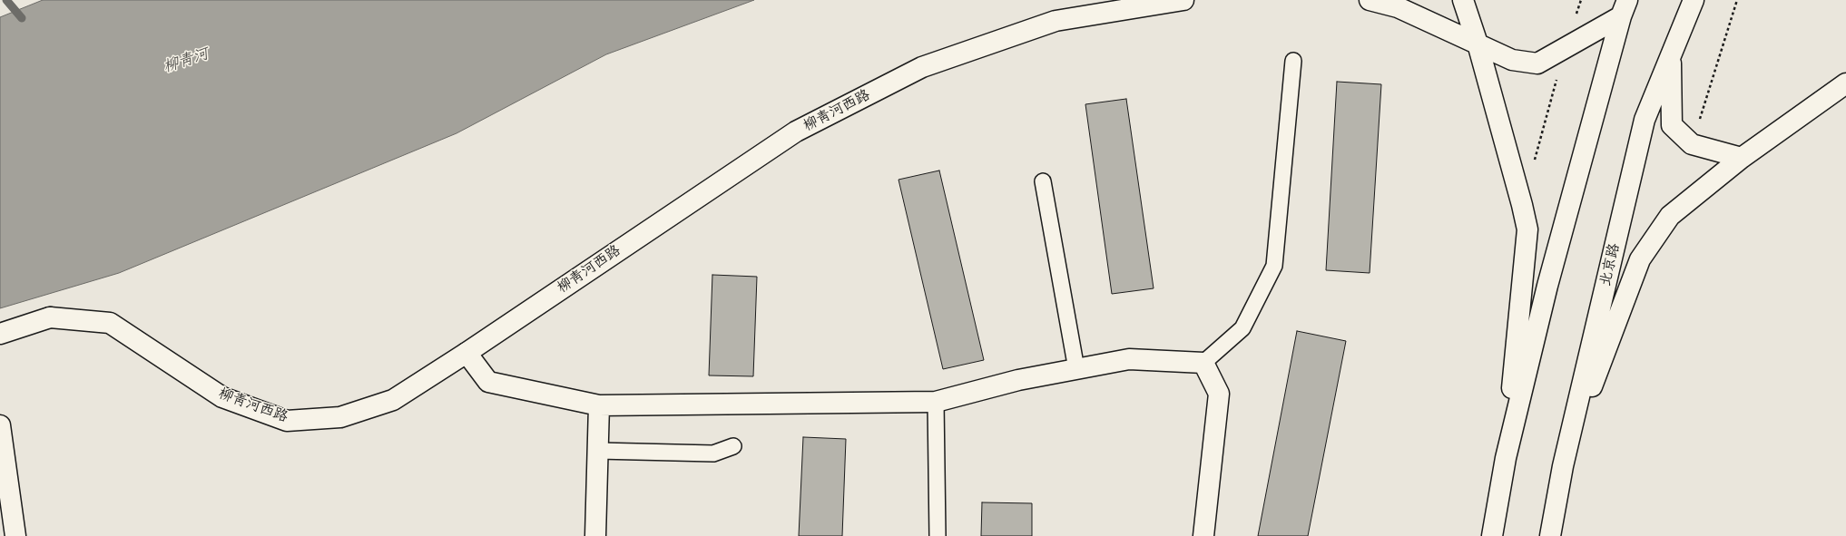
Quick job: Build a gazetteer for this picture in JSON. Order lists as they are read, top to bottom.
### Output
{
  "streets": {
    "street": ["柳青河西路", "北京路"]
  },
  "water": ["柳青河"]
}
